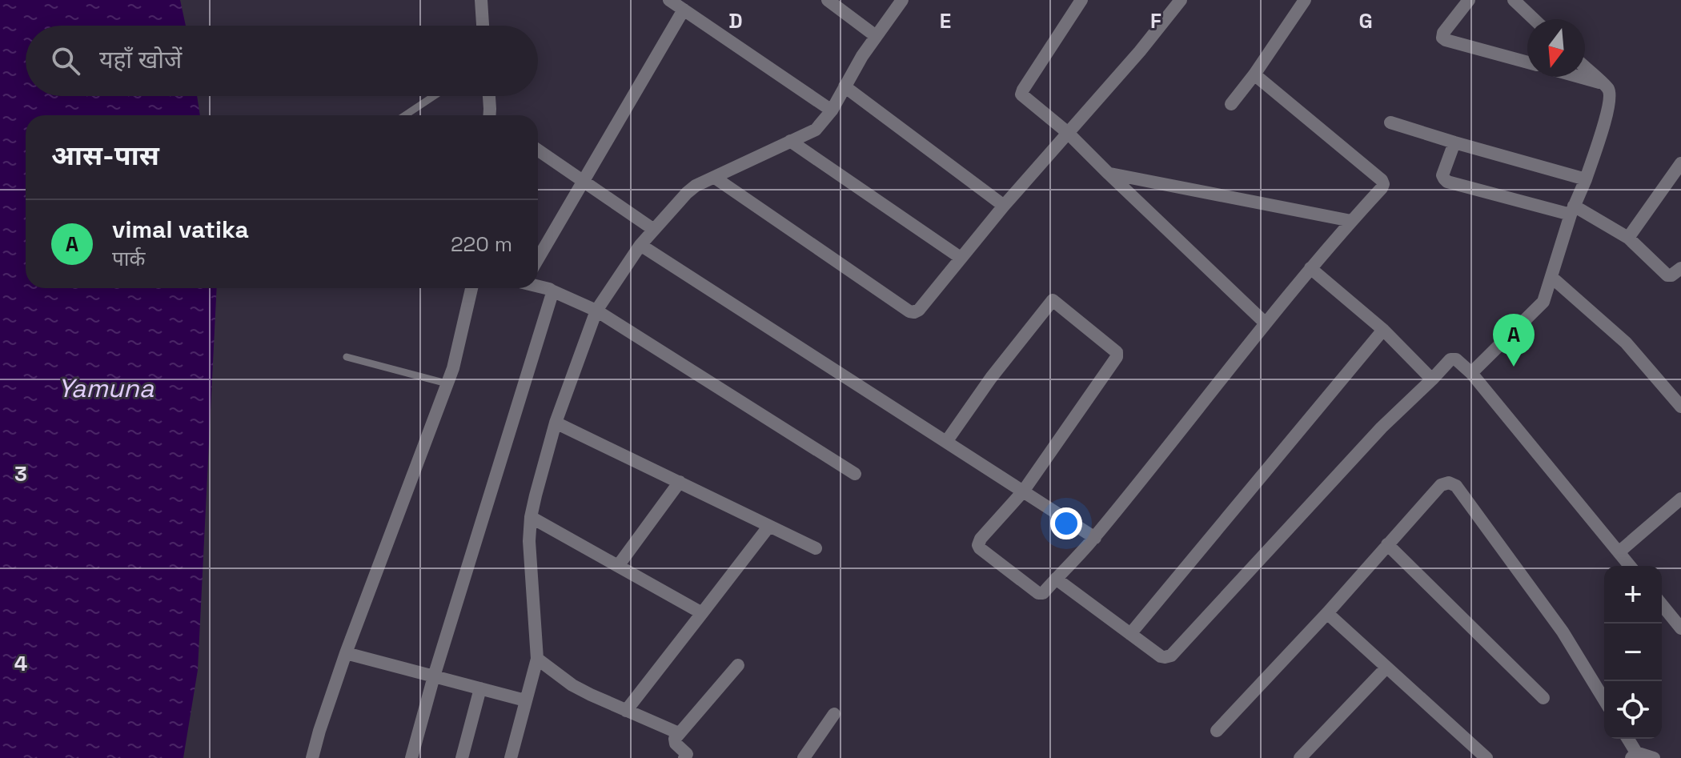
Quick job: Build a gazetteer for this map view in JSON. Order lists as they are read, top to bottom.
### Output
{
  "water": ["Yamuna"],
  "north": "bottom",
  "page": {
    "search": "यहाँ खोजें",
    "heading": "आस-पास",
    "list": [
      {
        "mark": "A",
        "name": "vimal vatika",
        "note": "पार्क",
        "value": "220 m"
      }
    ],
    "pins": "A",
    "map_buttons": ["+", "−"]
  },
  "grid": {
    "columns": [
      "D",
      "E",
      "F",
      "G"
    ],
    "rows": ["3", "4"]
  }
}
